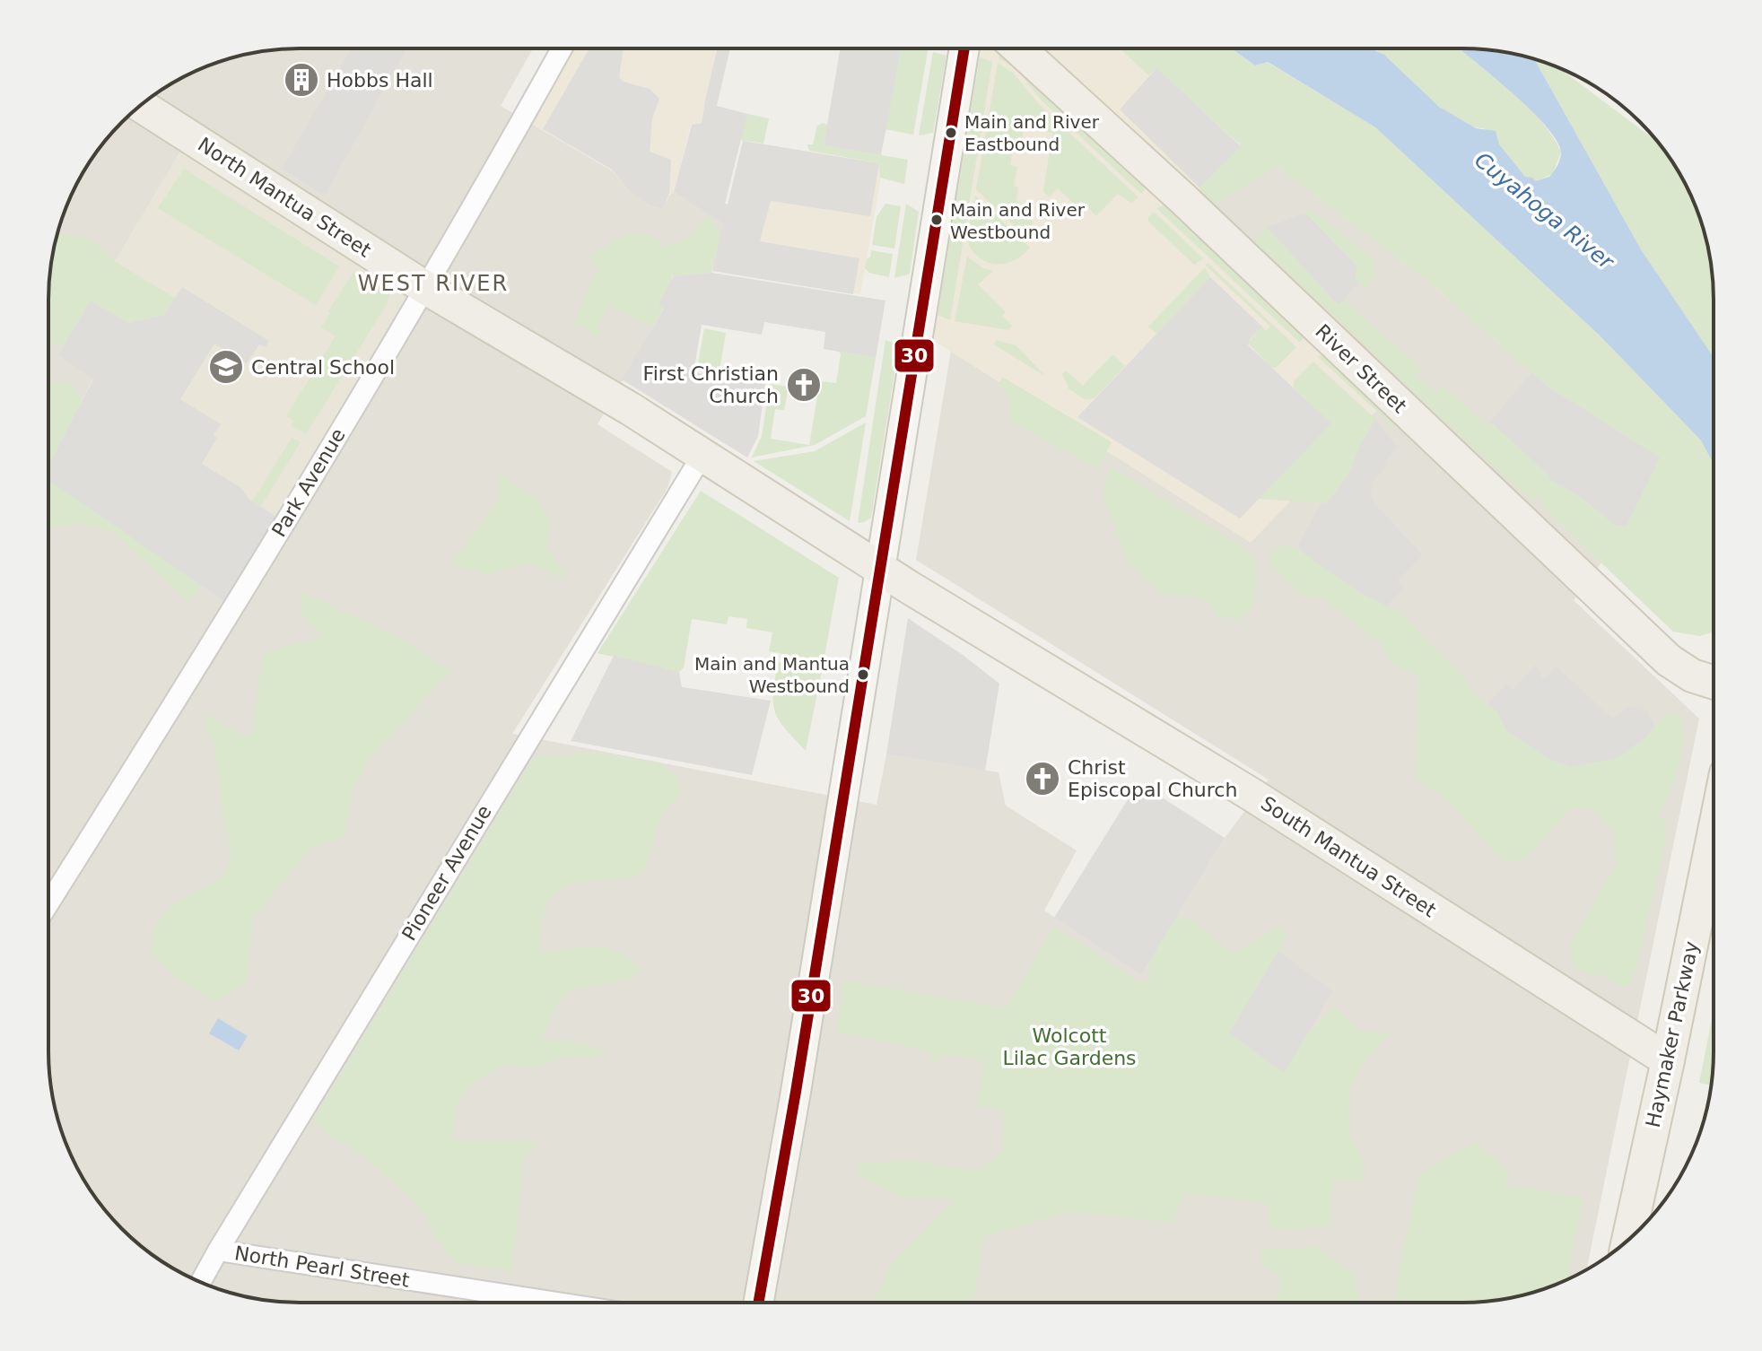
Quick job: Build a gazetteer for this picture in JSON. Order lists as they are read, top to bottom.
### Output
{
  "streets": {
    "main road": [
      "North Mantua Street",
      "River Street",
      "South Mantua Street",
      "Haymaker Parkway"
    ],
    "street": ["Park Avenue", "Pioneer Avenue", "North Pearl Street"]
  },
  "crossings": [
    ["North Mantua Street", "Park Avenue"],
    ["North Mantua Street", "South Mantua Street"],
    ["North Mantua Street", "Pioneer Avenue"],
    ["South Mantua Street", "Haymaker Parkway"],
    ["Pioneer Avenue", "North Pearl Street"]
  ],
  "districts": ["WEST RIVER"],
  "water": ["Cuyahoga River"],
  "parks": ["Wolcott Lilac Gardens"],
  "places": {
    "building": ["Hobbs Hall"],
    "other": ["Main and River Eastbound", "Main and River Westbound", "Main and Mantua Westbound"],
    "school or university": ["Central School"],
    "church": ["First Christian Church", "Christ Episcopal Church"]
  },
  "lines": ["transit line 30"]
}
